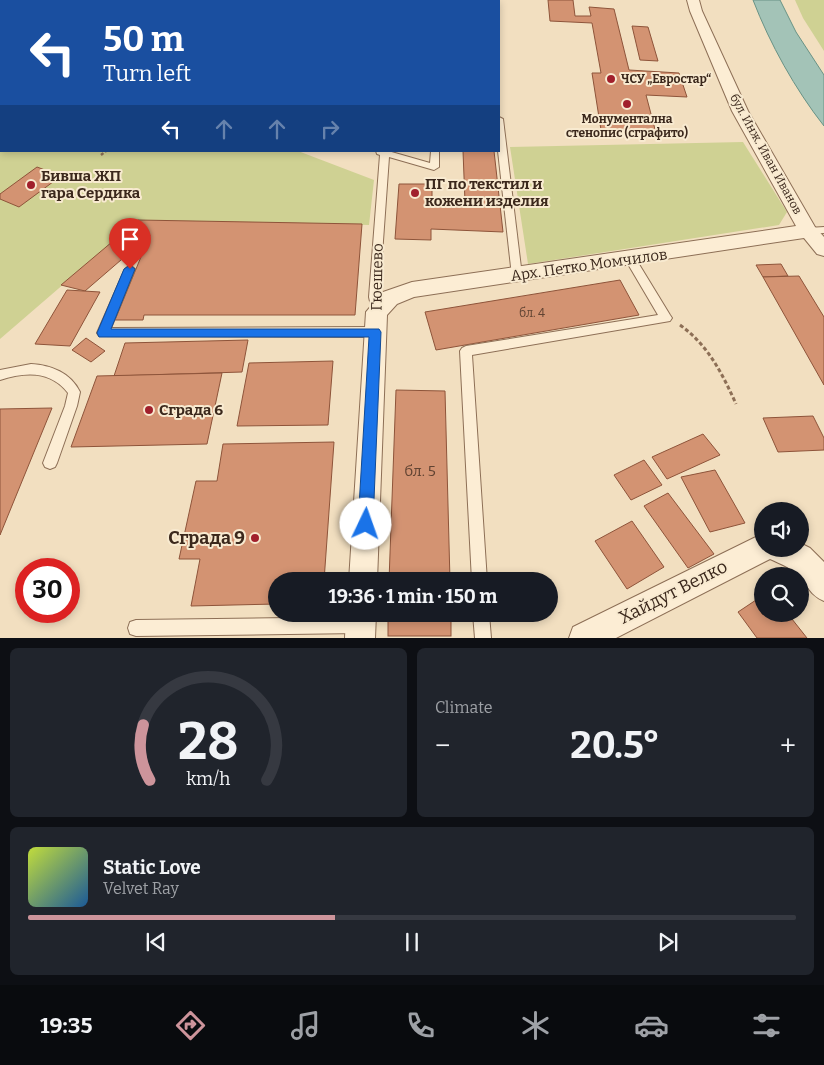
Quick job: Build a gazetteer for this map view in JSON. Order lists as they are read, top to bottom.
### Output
{
  "streets": {
    "street": [
      "бул. Инж. Иван Иванов",
      "Арх. Петко Момчилов",
      "Гюешево",
      "Хайдут Велко"
    ]
  },
  "crossings": [
    ["бул. Инж. Иван Иванов", "Арх. Петко Момчилов"],
    ["Арх. Петко Момчилов", "Гюешево"]
  ],
  "places": [
    "ЧСУ „Евростар“",
    "Монументална стенопис (сграфито)",
    "Бивша ЖП гара Сердика",
    "ПГ по текстил и кожени изделия",
    "Сграда 6",
    "Сграда 9"
  ],
  "house_numbers": ["бл. 4", "бл. 5"],
  "page": {
    "turn": ["50 m", "Turn left"],
    "limit": "30",
    "trip": "19:36 · 1 min · 150 m",
    "tile": "Climate",
    "heat": ["−", "20.5°", "+"],
    "song": ["Static Love", "Velvet Ray"],
    "tabs": "19:35",
    "gauge": ["28", "km/h"]
  }
}
